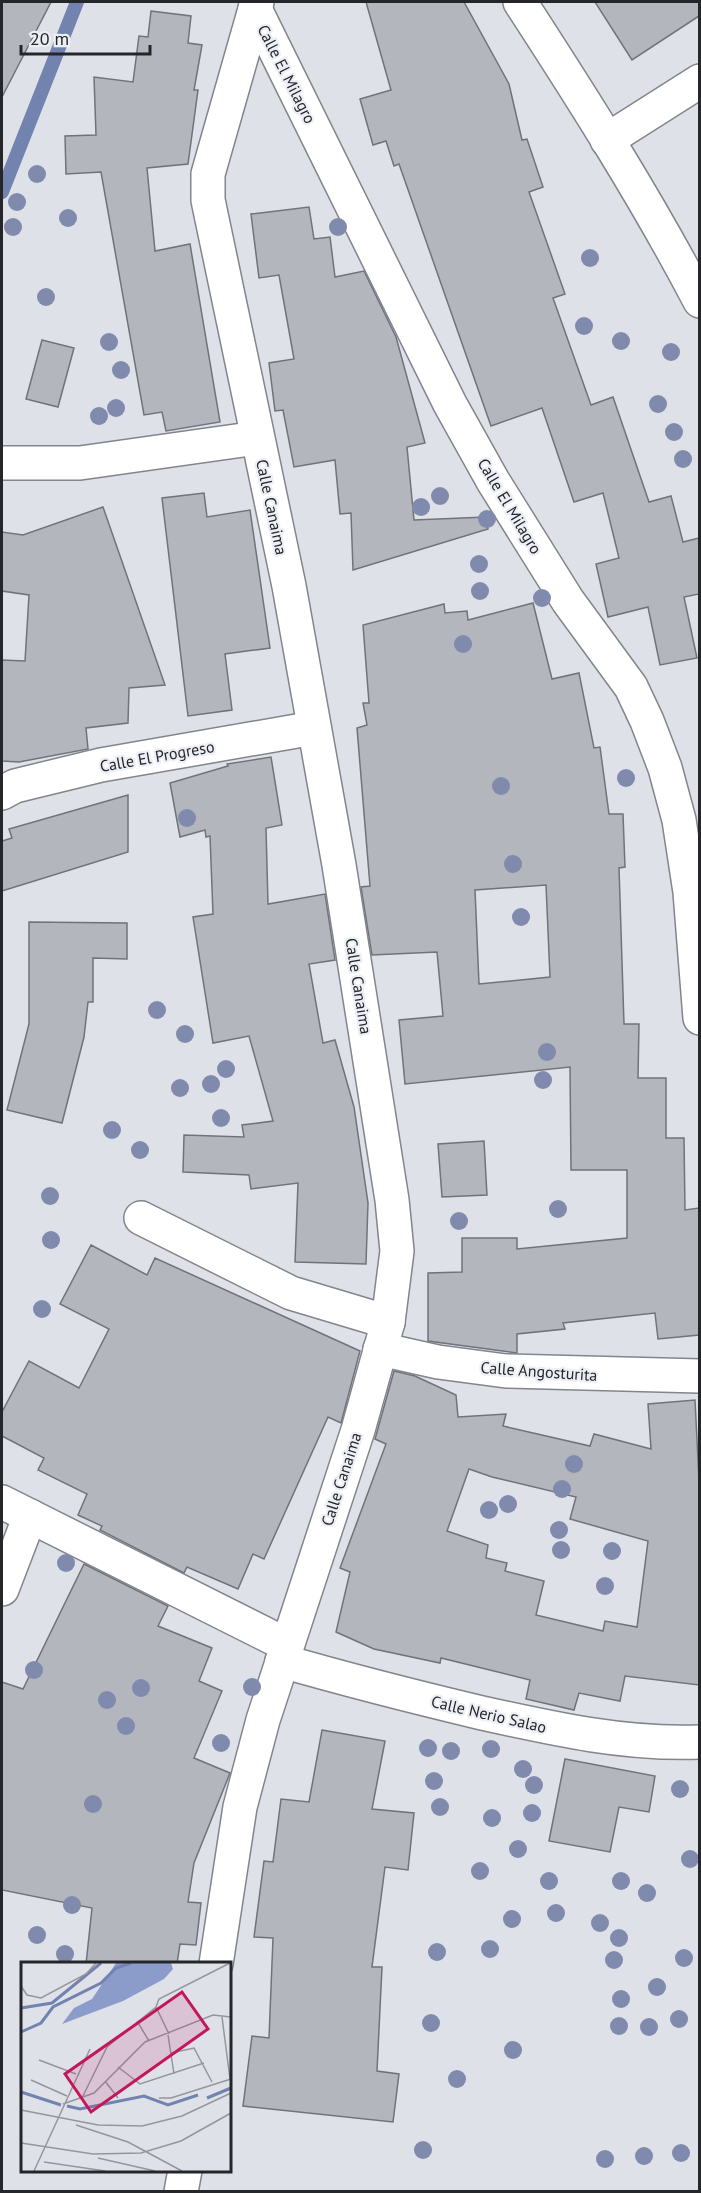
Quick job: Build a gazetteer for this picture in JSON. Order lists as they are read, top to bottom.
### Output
{
  "streets": {
    "street": [
      "Calle El Milagro",
      "Calle Canaima",
      "Calle El Progreso",
      "Calle Angosturita",
      "Calle Nerio Salao"
    ]
  },
  "crossings": [
    ["Calle El Milagro", "Calle Canaima"],
    ["Calle Canaima", "Calle El Progreso"],
    ["Calle Canaima", "Calle Angosturita"],
    ["Calle Canaima", "Calle Nerio Salao"]
  ],
  "scale_bar": "20 m"
}
